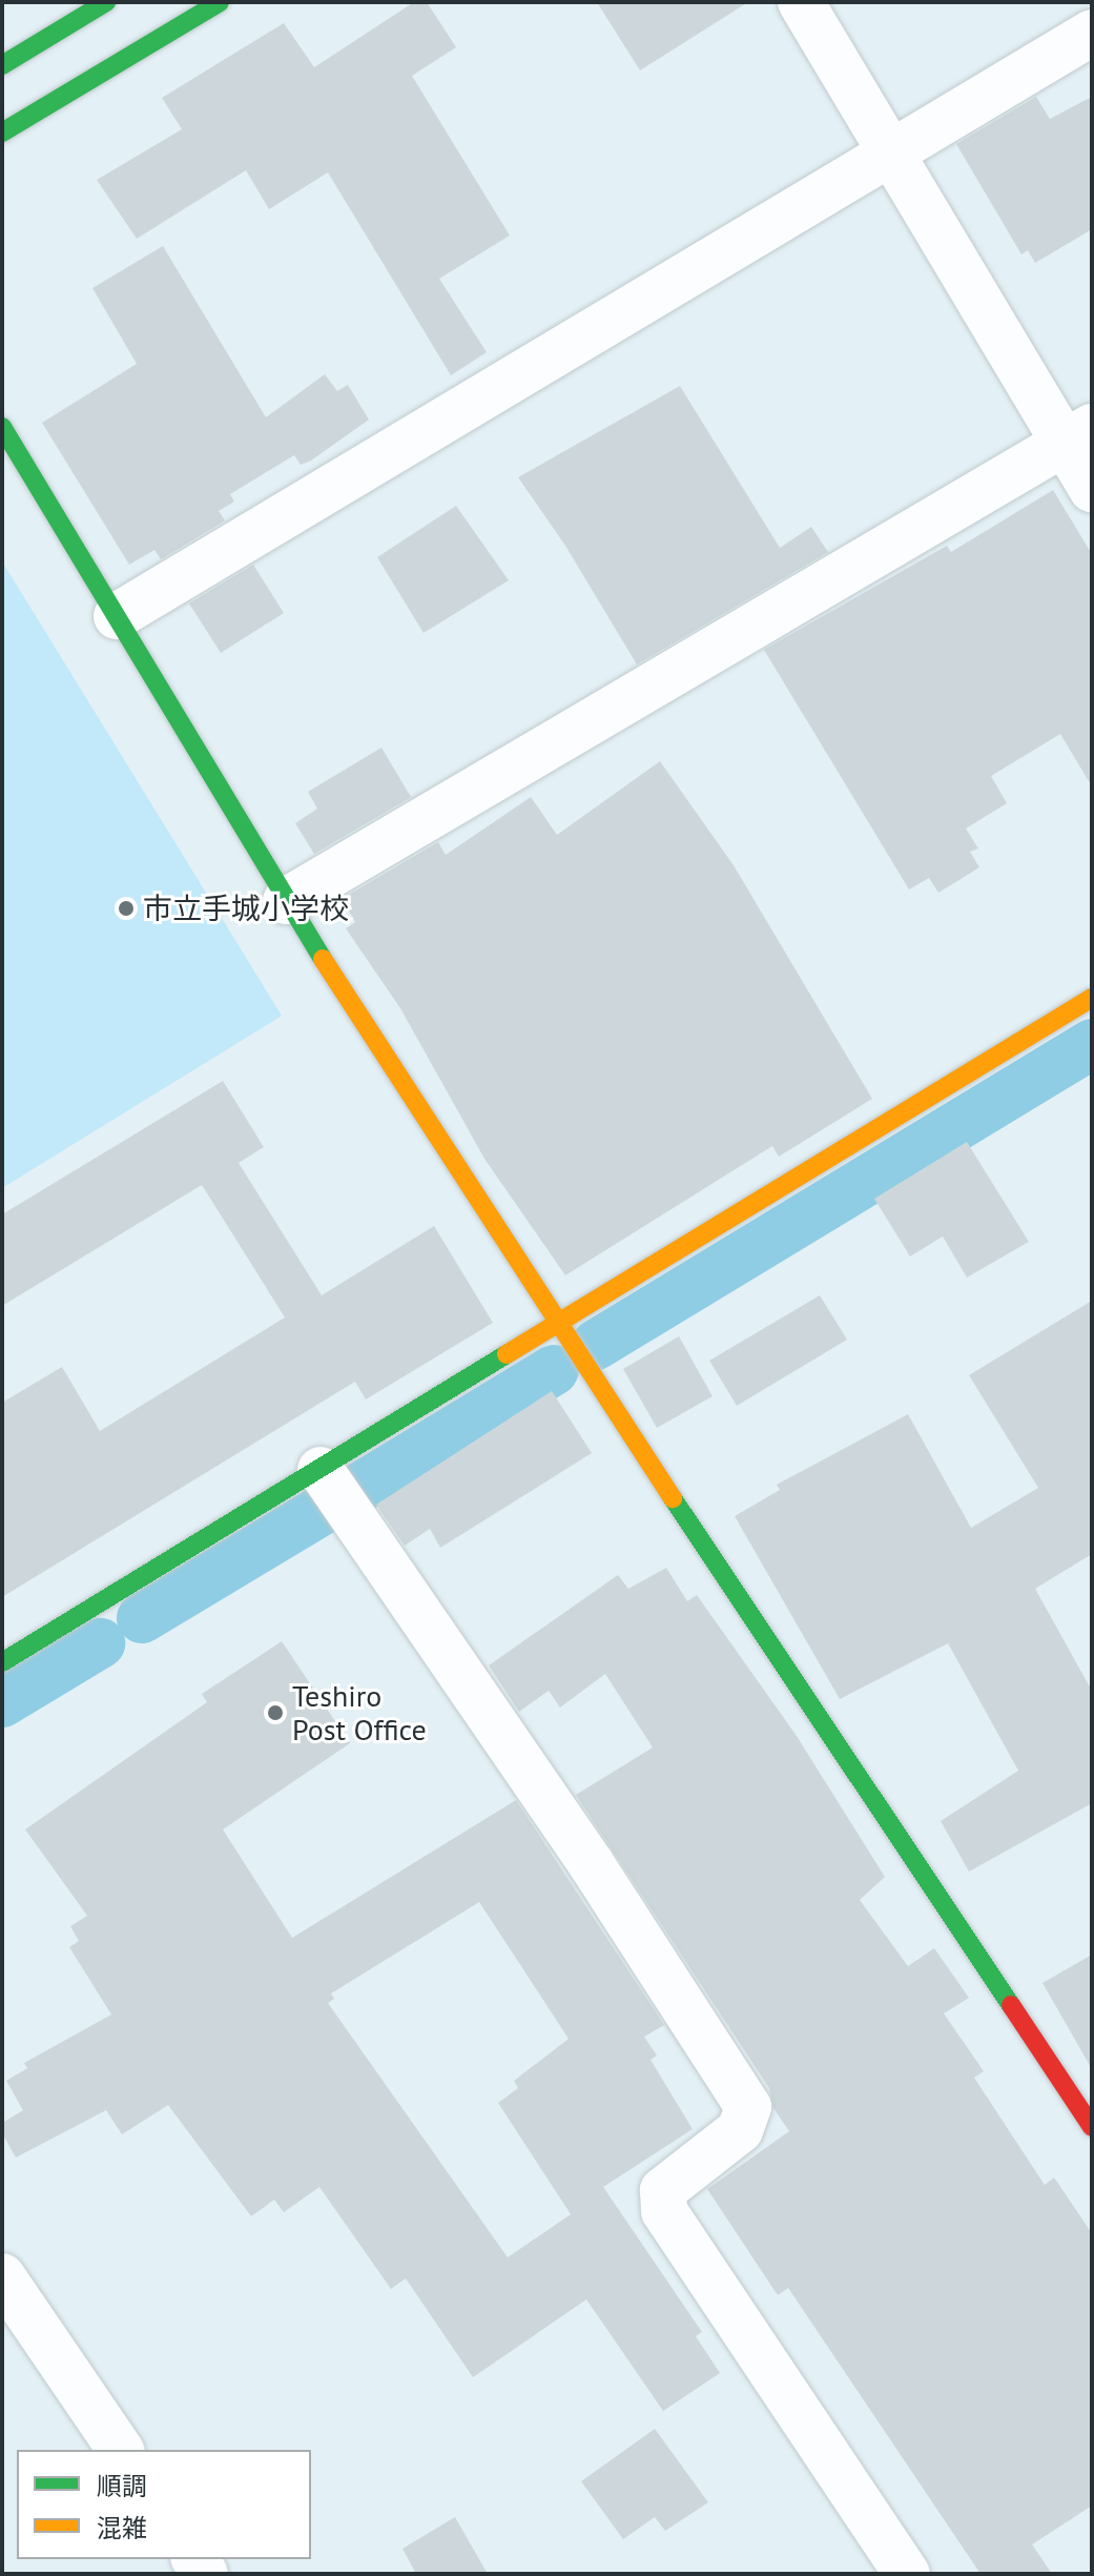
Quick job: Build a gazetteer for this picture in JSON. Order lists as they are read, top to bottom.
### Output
{
  "places": ["市立手城小学校", "Teshiro Post Office"],
  "legend": ["順調", "混雑"]
}
